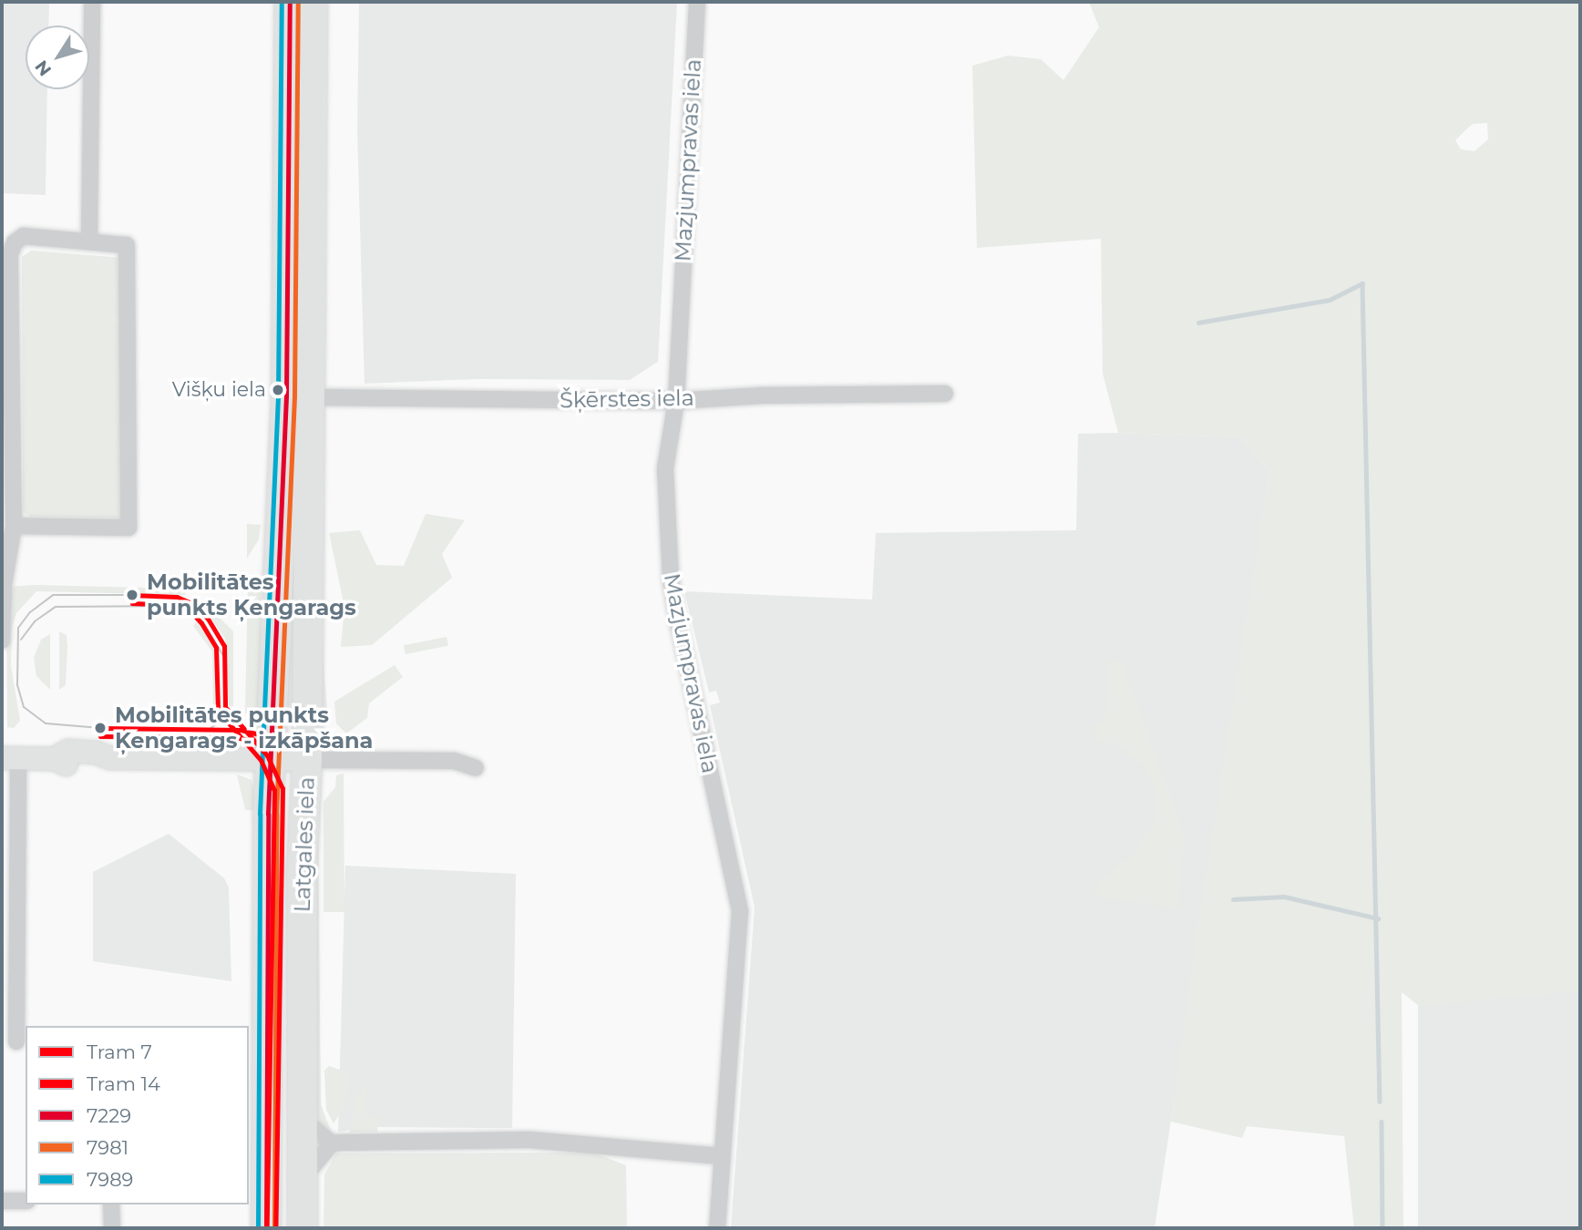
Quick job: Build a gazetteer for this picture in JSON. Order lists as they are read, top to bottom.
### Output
{
  "streets": {
    "highway": ["Latgales iela"],
    "street": ["Mazjumpravas iela", "Šķērstes iela"]
  },
  "crossings": [
    ["Mazjumpravas iela", "Šķērstes iela"],
    ["Šķērstes iela", "Latgales iela"]
  ],
  "places": ["Višķu iela", "Mobilitātes punkts Ķengarags", "Mobilitātes punkts Ķengarags - izkāpšana"],
  "lines": [
    "transit line 7229",
    "transit line 7981",
    "transit line 7989",
    "tram line 7",
    "tram line 14"
  ],
  "legend": [
    "Tram 7",
    "Tram 14",
    "7229",
    "7981",
    "7989"
  ],
  "north": "bottom left"
}
